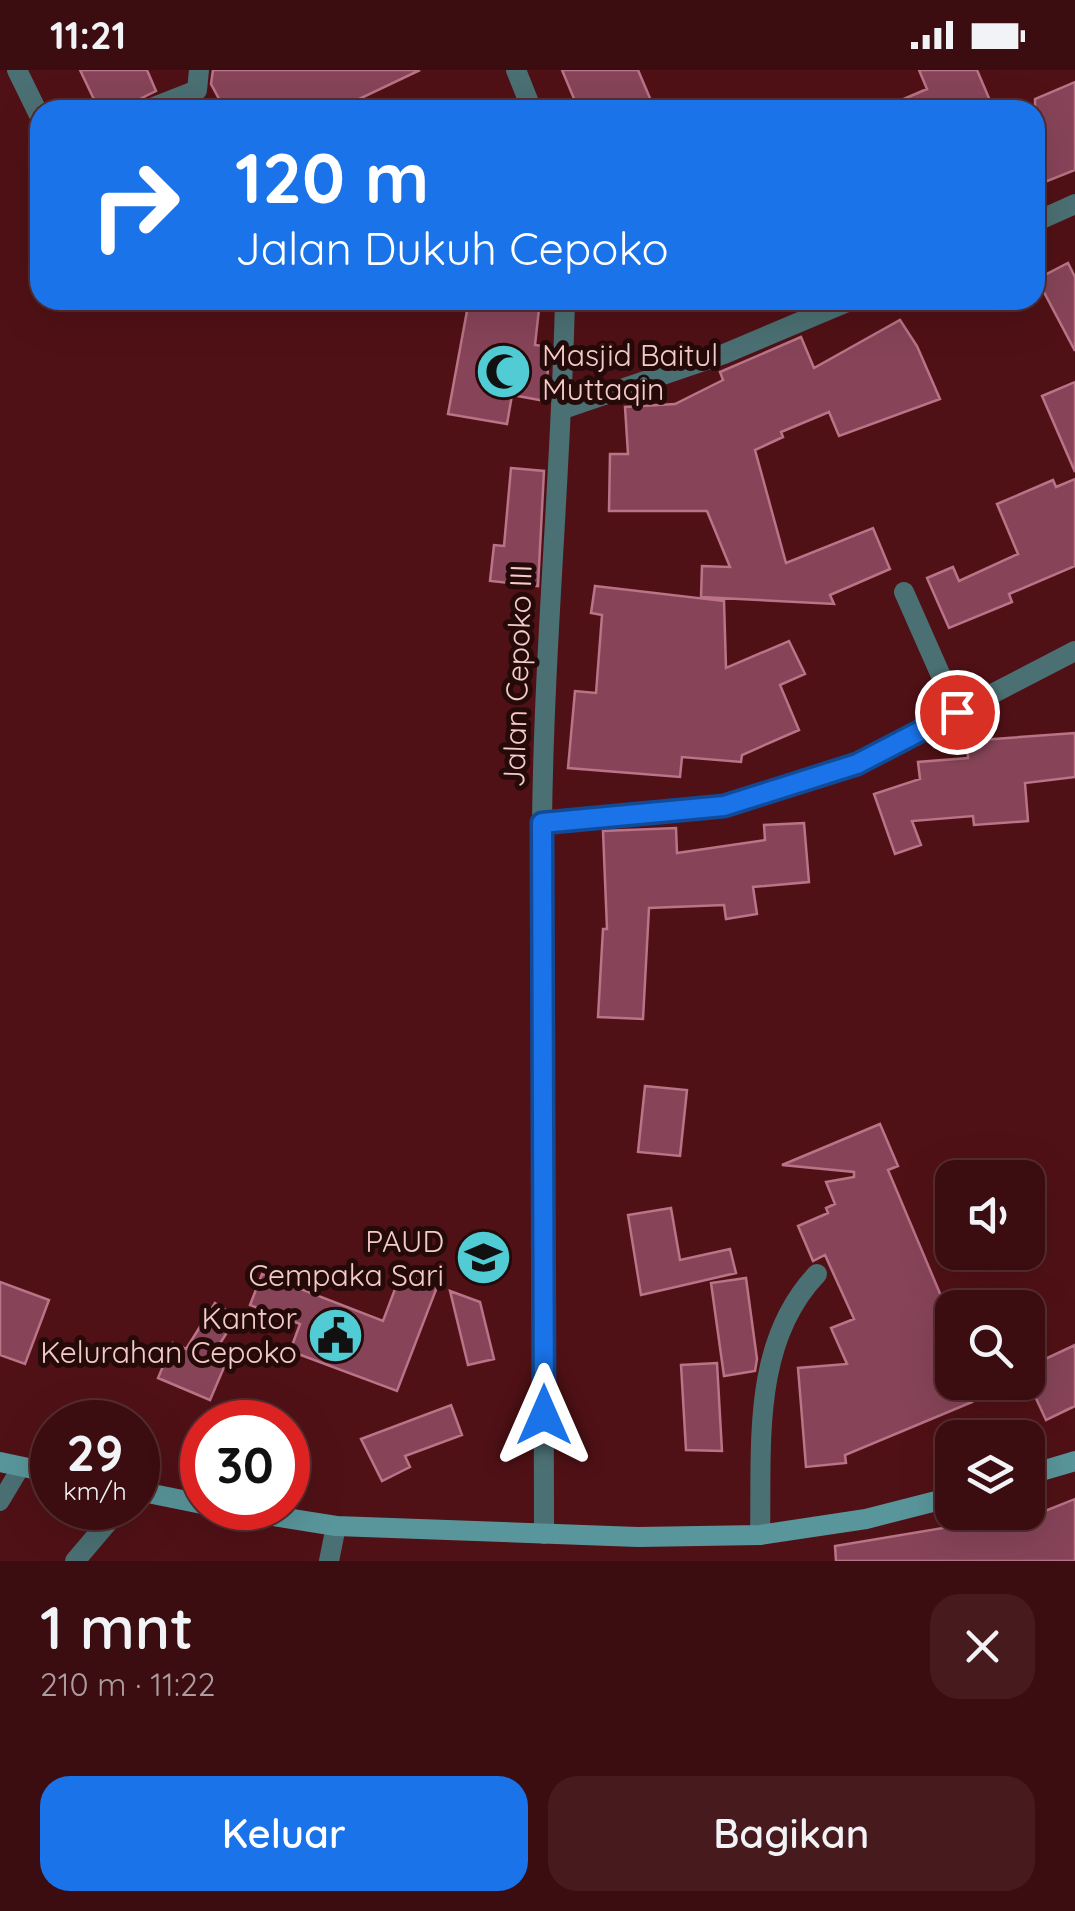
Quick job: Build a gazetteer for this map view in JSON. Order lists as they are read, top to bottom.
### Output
{
  "streets": {
    "street": ["Jalan Cepoko III"]
  },
  "places": {
    "mosque": ["Masjid Baitul Muttaqin"],
    "school or university": ["PAUD Cempaka Sari"],
    "public building": ["Kantor Kelurahan Cepoko"]
  },
  "page": {
    "status": "11:21",
    "turn": ["120 m", "Jalan Dukuh Cepoko"],
    "speed": "29 km/h",
    "limit": "30",
    "heading": ["1 mnt", "210 m · 11:22"],
    "buttons": ["Keluar", "Bagikan"]
  }
}
